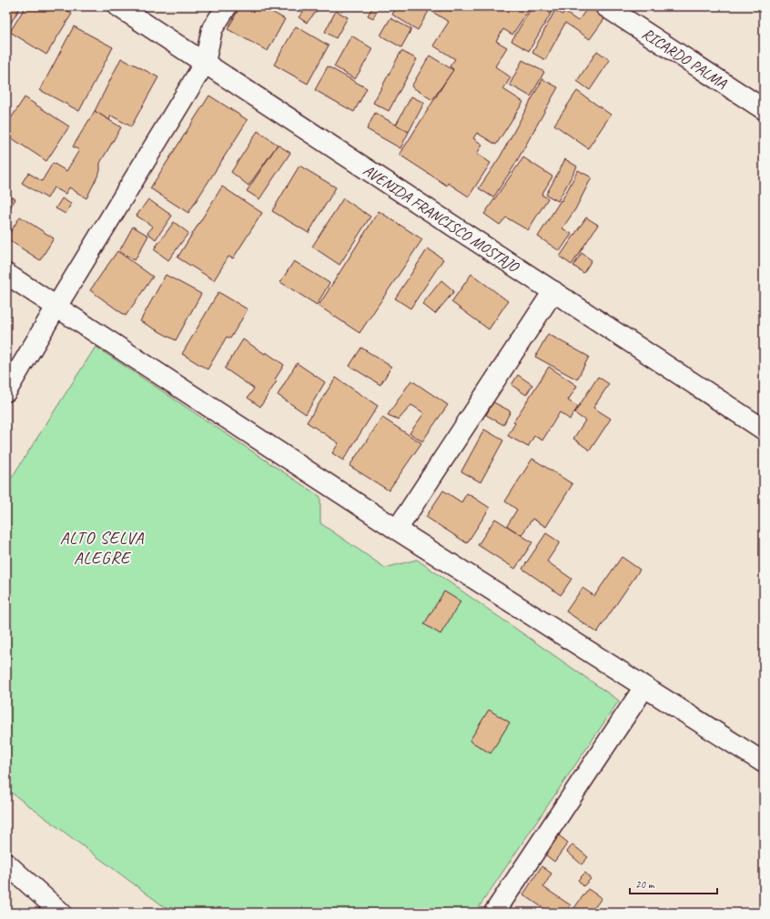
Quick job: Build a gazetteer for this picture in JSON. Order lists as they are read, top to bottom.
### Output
{
  "streets": {
    "street": ["RICARDO PALMA", "AVENIDA FRANCISCO MOSTAJO"]
  },
  "districts": ["ALTO SELVA ALEGRE"],
  "scale_bar": "20 m"
}
